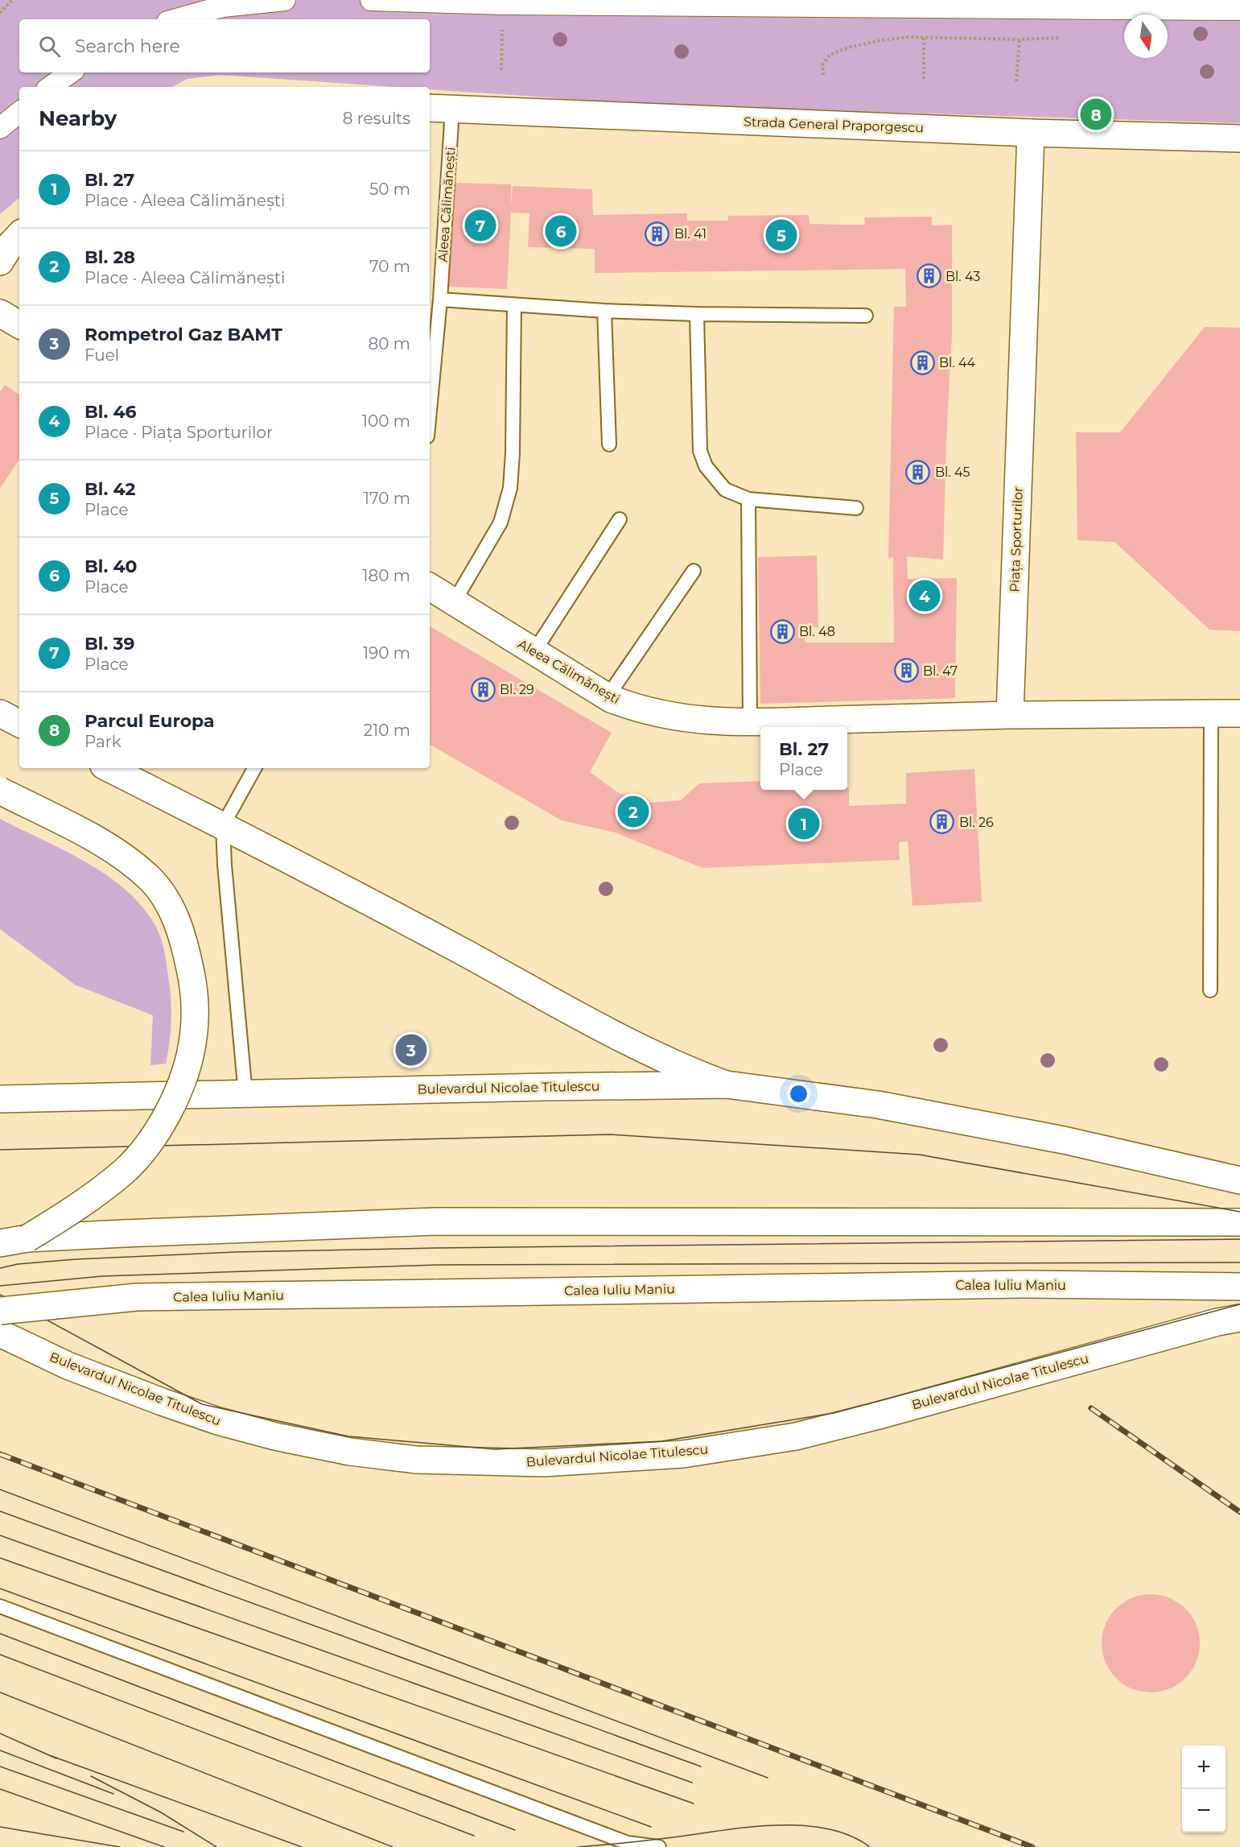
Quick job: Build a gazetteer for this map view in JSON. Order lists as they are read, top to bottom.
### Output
{
  "streets": {
    "main road": [
      "Strada General Praporgescu",
      "Aleea Călimănești",
      "Piața Sporturilor",
      "Bulevardul Nicolae Titulescu",
      "Calea Iuliu Maniu"
    ]
  },
  "crossings": [
    ["Strada General Praporgescu", "Aleea Călimănești"],
    ["Strada General Praporgescu", "Piața Sporturilor"],
    ["Aleea Călimănești", "Piața Sporturilor"]
  ],
  "places": {
    "building": [
      "Bl. 41",
      "Bl. 43",
      "Bl. 44",
      "Bl. 45",
      "Bl. 48",
      "Bl. 47",
      "Bl. 29",
      "Bl. 26"
    ]
  },
  "north": "bottom",
  "page": {
    "search": "Search here",
    "heading": ["Nearby", "8 results"],
    "pins": [
      "8",
      "7",
      "6",
      "5",
      "4",
      "2",
      "1",
      "3"
    ],
    "list": [
      {
        "mark": "1",
        "name": "Bl. 27",
        "note": "Place · Aleea Călimănești",
        "value": "50 m"
      },
      {
        "mark": "2",
        "name": "Bl. 28",
        "note": "Place · Aleea Călimănești",
        "value": "70 m"
      },
      {
        "mark": "3",
        "name": "Rompetrol Gaz BAMT",
        "note": "Fuel",
        "value": "80 m"
      },
      {
        "mark": "4",
        "name": "Bl. 46",
        "note": "Place · Piața Sporturilor",
        "value": "100 m"
      },
      {
        "mark": "5",
        "name": "Bl. 42",
        "note": "Place",
        "value": "170 m"
      },
      {
        "mark": "6",
        "name": "Bl. 40",
        "note": "Place",
        "value": "180 m"
      },
      {
        "mark": "7",
        "name": "Bl. 39",
        "note": "Place",
        "value": "190 m"
      },
      {
        "mark": "8",
        "name": "Parcul Europa",
        "note": "Park",
        "value": "210 m"
      }
    ],
    "popup": ["Bl. 27", "Place"],
    "map_buttons": ["+", "−"]
  }
}
